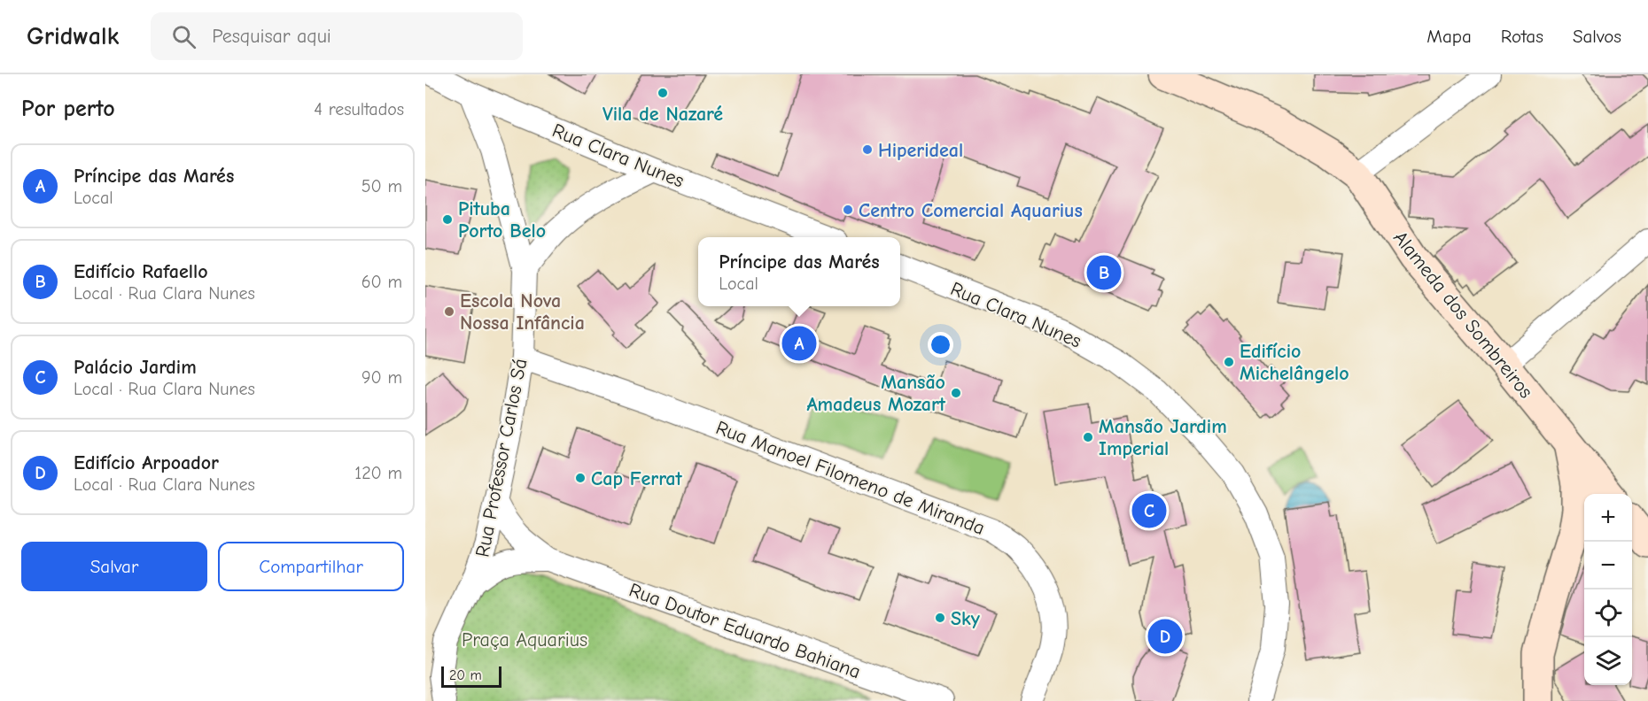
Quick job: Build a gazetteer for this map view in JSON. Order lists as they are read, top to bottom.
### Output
{
  "streets": {
    "street": [
      "Rua Clara Nunes",
      "Alameda dos Sombreiros",
      "Rua Professor Carlos Sá",
      "Rua Manoel Filomeno de Miranda",
      "Rua Doutor Eduardo Bahiana"
    ]
  },
  "crossings": [
    ["Rua Clara Nunes", "Rua Professor Carlos Sá"],
    ["Rua Professor Carlos Sá", "Rua Manoel Filomeno de Miranda"],
    ["Rua Professor Carlos Sá", "Rua Doutor Eduardo Bahiana"]
  ],
  "parks": ["Praça Aquarius"],
  "places": [
    "Vila de Nazaré",
    "Hiperideal",
    "Centro Comercial Aquarius",
    "Pituba Porto Belo",
    "Escola Nova Nossa Infância",
    "Edifício Michelângelo",
    "Mansão Amadeus Mozart",
    "Mansão Jardim Imperial",
    "Cap Ferrat",
    "Sky"
  ],
  "scale_bar": "20 m",
  "page": {
    "header": "Gridwalk",
    "search": "Pesquisar aqui",
    "nav": ["Mapa", "Rotas", "Salvos"],
    "heading": ["Por perto", "4 resultados"],
    "list": [
      {
        "mark": "A",
        "name": "Príncipe das Marés",
        "note": "Local",
        "value": "50 m"
      },
      {
        "mark": "B",
        "name": "Edifício Rafaello",
        "note": "Local · Rua Clara Nunes",
        "value": "60 m"
      },
      {
        "mark": "C",
        "name": "Palácio Jardim",
        "note": "Local · Rua Clara Nunes",
        "value": "90 m"
      },
      {
        "mark": "D",
        "name": "Edifício Arpoador",
        "note": "Local · Rua Clara Nunes",
        "value": "120 m"
      }
    ],
    "popup": ["Príncipe das Marés", "Local"],
    "pins": [
      "B",
      "A",
      "C",
      "D"
    ],
    "map_buttons": ["+", "−"],
    "buttons": ["Salvar", "Compartilhar"],
    "scale": "20 m"
  }
}
